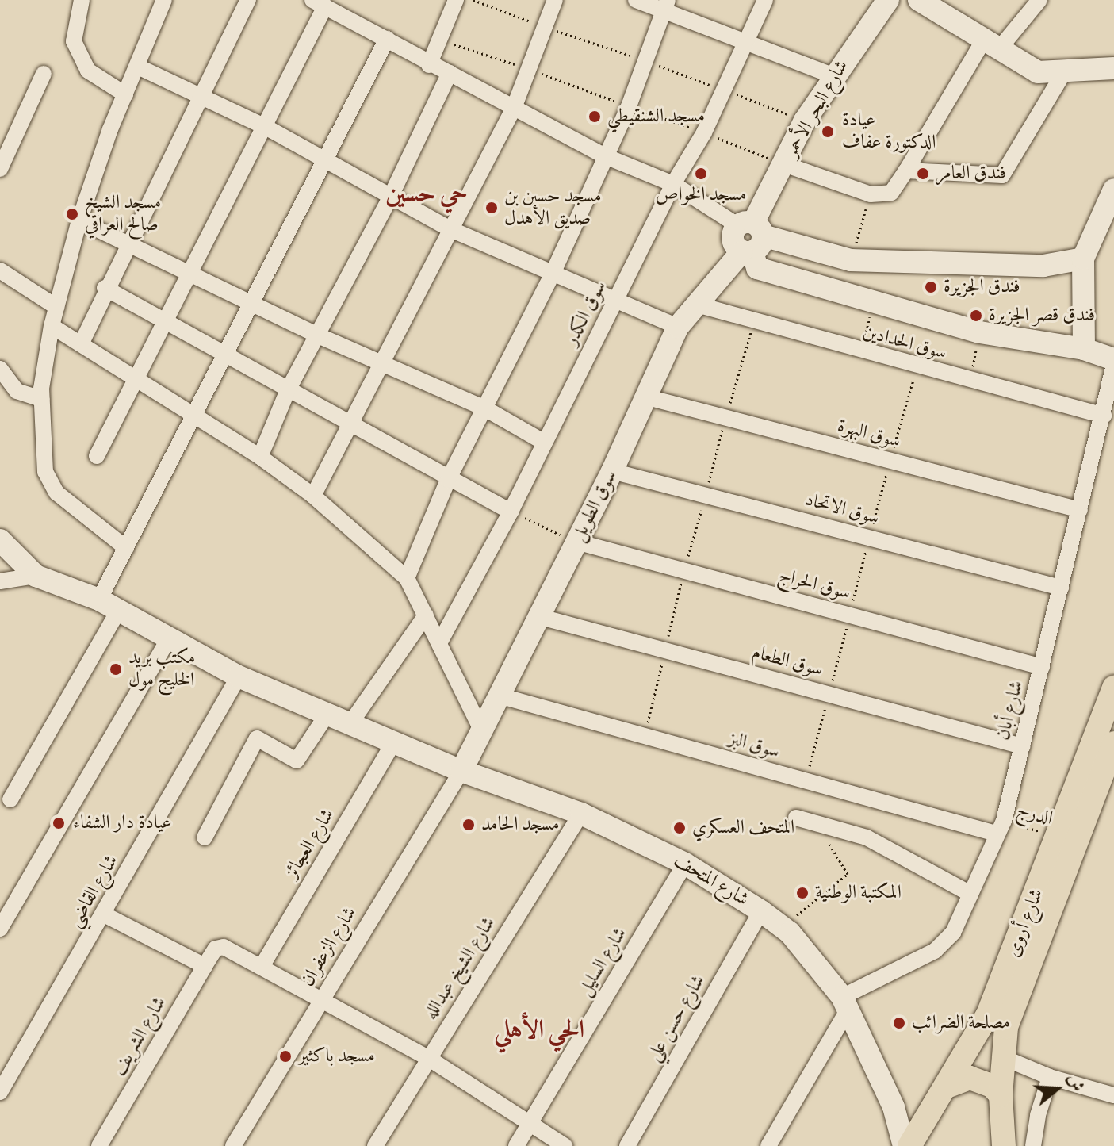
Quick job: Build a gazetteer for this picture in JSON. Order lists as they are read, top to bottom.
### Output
{
  "streets": {
    "main road": ["شارع أروى"],
    "street": [
      "شارع البحر الأحمر",
      "سوق الكدر",
      "سوق الحدادين",
      "سوق البهرة",
      "سوق الطويل",
      "سوق الاتحاد",
      "سوق الحراج",
      "سوق الطعام",
      "شارع أبان",
      "سوق البز",
      "شارع العجائز",
      "شارع المتحف",
      "شارع القاضي",
      "شارع الزعفران",
      "شارع السليل",
      "شارع الشيخ عبدالله",
      "شارع حسن علي",
      "شارع الشريف"
    ],
    "path": ["الدرج"]
  },
  "crossings": [
    ["شارع البحر الأحمر", "سوق الطويل"],
    ["سوق الحدادين", "سوق الطويل"],
    ["سوق الحدادين", "شارع أبان"],
    ["سوق البهرة", "سوق الطويل"],
    ["سوق البهرة", "شارع أبان"],
    ["سوق الطويل", "سوق الاتحاد"],
    ["سوق الطويل", "سوق الحراج"],
    ["سوق الطويل", "سوق الطعام"],
    ["سوق الطويل", "سوق البز"],
    ["سوق الطويل", "شارع المتحف"],
    ["سوق الطويل", "شارع الزعفران"],
    ["سوق الاتحاد", "شارع أبان"],
    ["سوق الحراج", "شارع أبان"],
    ["سوق الطعام", "شارع أبان"],
    ["شارع أبان", "سوق البز"],
    ["شارع أبان", "الدرج"],
    ["شارع أبان", "شارع المتحف"],
    ["سوق البز", "الدرج"],
    ["الدرج", "شارع أروى"],
    ["شارع العجائز", "شارع المتحف"],
    ["شارع العجائز", "شارع الشريف"],
    ["شارع المتحف", "شارع القاضي"],
    ["شارع المتحف", "شارع أروى"],
    ["شارع المتحف", "شارع الزعفران"],
    ["شارع المتحف", "شارع السليل"],
    ["شارع المتحف", "شارع الشيخ عبدالله"],
    ["شارع المتحف", "شارع حسن علي"]
  ],
  "districts": ["حي حسين", "الحي الأهلي"],
  "places": [
    "مسجد الشنقيطي",
    "عيادة الدكتورة عفاف",
    "مسجد الخواص",
    "فندق العامر",
    "مسجد حسين بن صديق الأهدل",
    "مسجد الشيخ صالح العراقي",
    "فندق الجزيرة",
    "فندق قصر الجزيرة",
    "مكتب بريد الخليج مول",
    "عيادة دار الشفاء",
    "مسجد الحامد",
    "المتحف العسكري",
    "المكتبة الوطنية",
    "مصلحة الضرائب",
    "مسجد باكثير"
  ],
  "north": "right"
}
